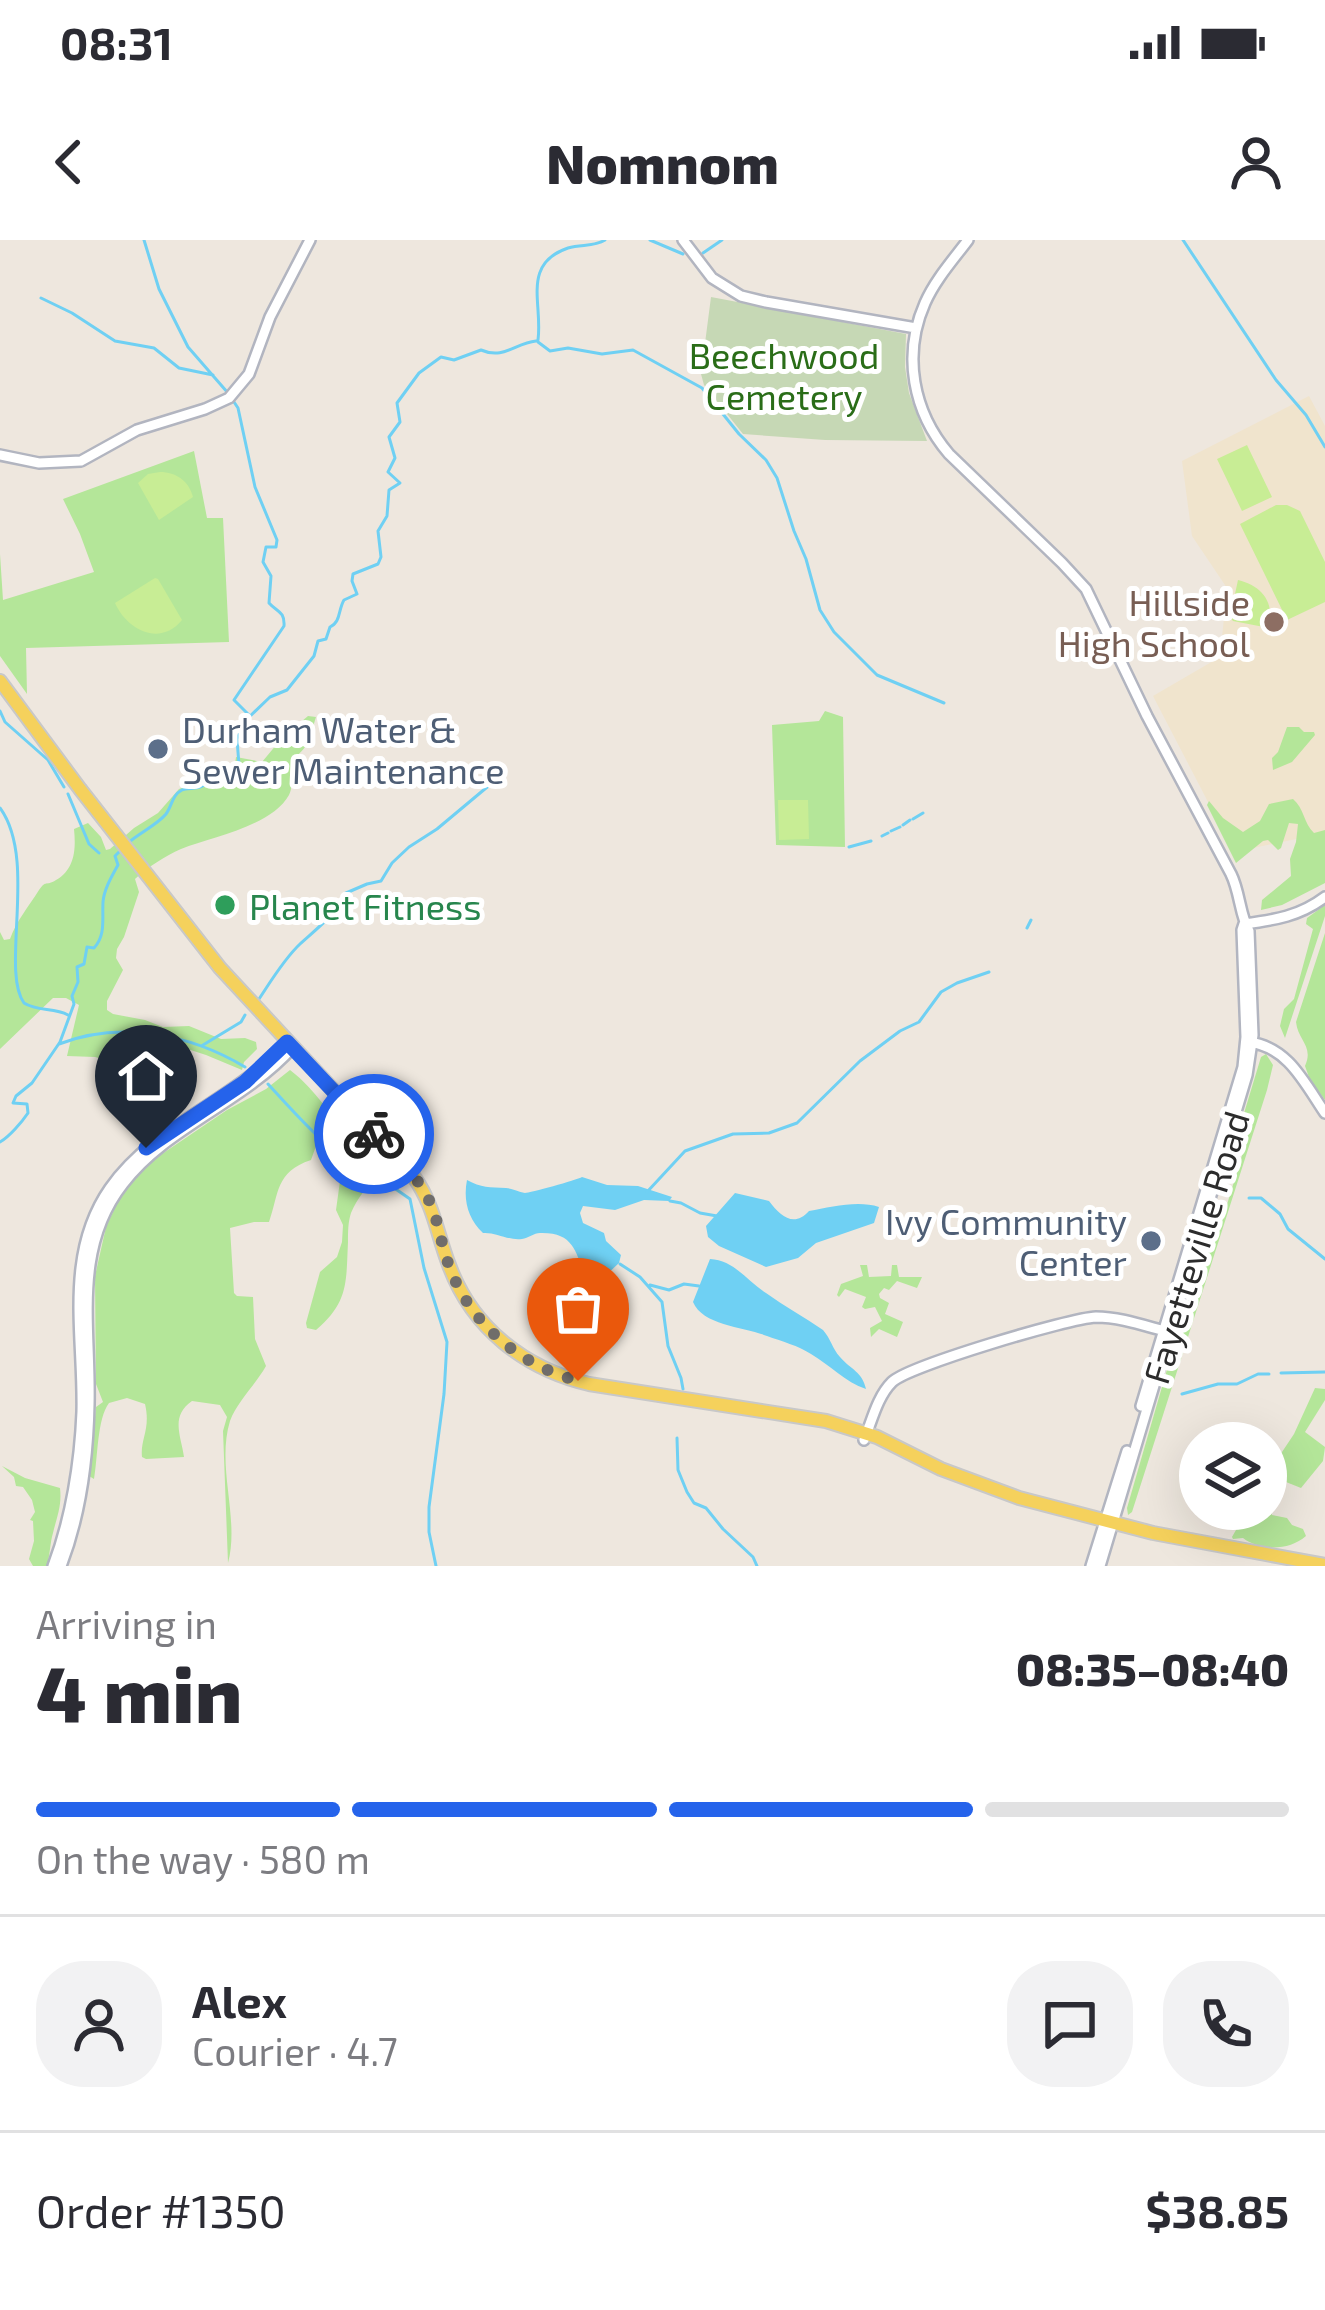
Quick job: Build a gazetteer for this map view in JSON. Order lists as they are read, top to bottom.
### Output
{
  "streets": {
    "street": ["Fayetteville Road"]
  },
  "parks": ["Beechwood Cemetery"],
  "places": [
    "Hillside High School",
    "Durham Water & Sewer Maintenance",
    "Planet Fitness",
    "Ivy Community Center"
  ],
  "page": {
    "status": "08:31",
    "header": "Nomnom",
    "heading": ["4 min", "Arriving in", "08:35–08:40"],
    "panel": [
      "Alex",
      "Courier · 4.7",
      "Order #1350",
      "$38.85"
    ],
    "bar": "On the way · 580 m"
  }
}
